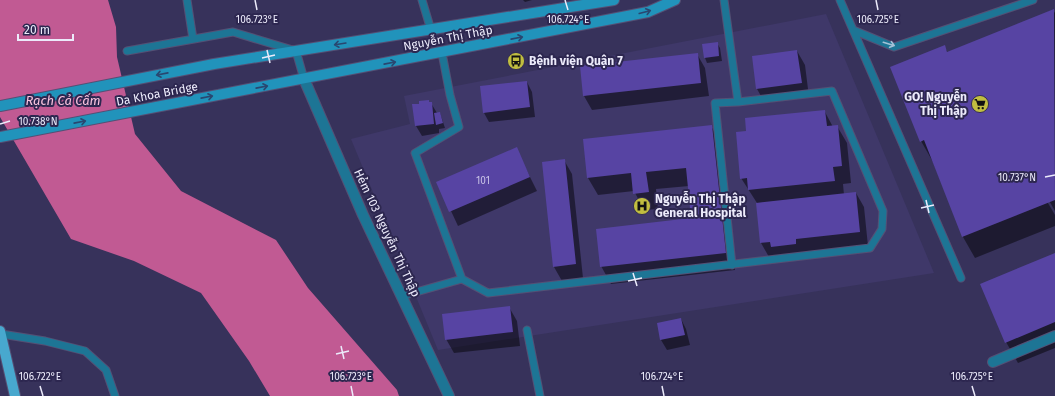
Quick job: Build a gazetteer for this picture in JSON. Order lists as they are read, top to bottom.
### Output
{
  "streets": {
    "main road": ["Nguyễn Thị Thập", "Da Khoa Bridge"],
    "street": ["Hẻm 103 Nguyễn Thị Thập"]
  },
  "crossings": [
    ["Nguyễn Thị Thập", "Da Khoa Bridge"],
    ["Nguyễn Thị Thập", "Hẻm 103 Nguyễn Thị Thập"]
  ],
  "water": ["Rạch Cả Cấm"],
  "places": {
    "bus stop": ["Bệnh viện Quận 7"],
    "supermarket": ["GO! Nguyễn Thị Thập"],
    "hospital": ["Nguyễn Thị Thập General Hospital"]
  },
  "house_numbers": ["101"],
  "scale_bar": "20 m",
  "coordinates": [
    "106.723°E",
    "106.724°E",
    "106.725°E",
    "10.738°N",
    "10.737°N",
    "106.722°E"
  ]
}
